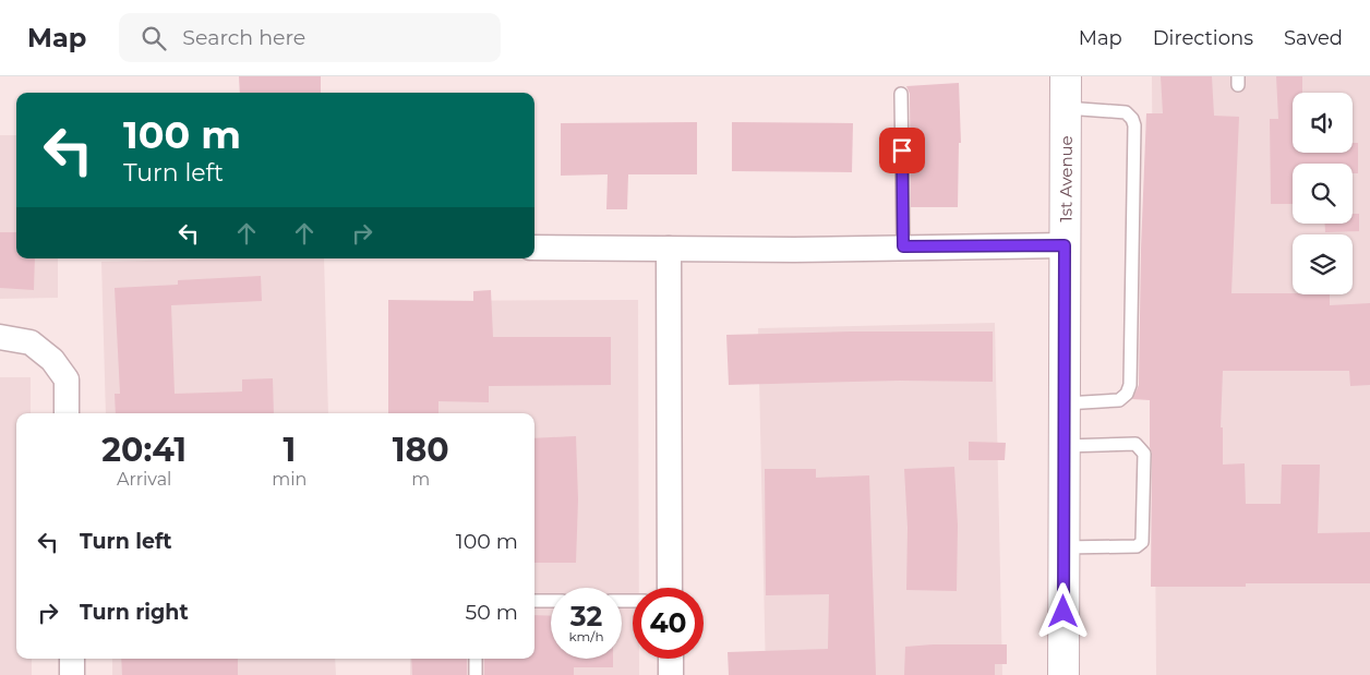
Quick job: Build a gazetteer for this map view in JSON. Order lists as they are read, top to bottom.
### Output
{
  "streets": {
    "street": ["1st Avenue"]
  },
  "page": {
    "header": "Map",
    "search": "Search here",
    "nav": ["Map", "Directions", "Saved"],
    "turn": ["100 m", "Turn left"],
    "eta": [
      "20:41",
      "Arrival",
      "1",
      "min",
      "180",
      "m"
    ],
    "list": [
      {
        "name": "Turn left",
        "value": "100 m"
      },
      {
        "name": "Turn right",
        "value": "50 m"
      }
    ],
    "speed": "32 km/h",
    "limit": "40"
  }
}
